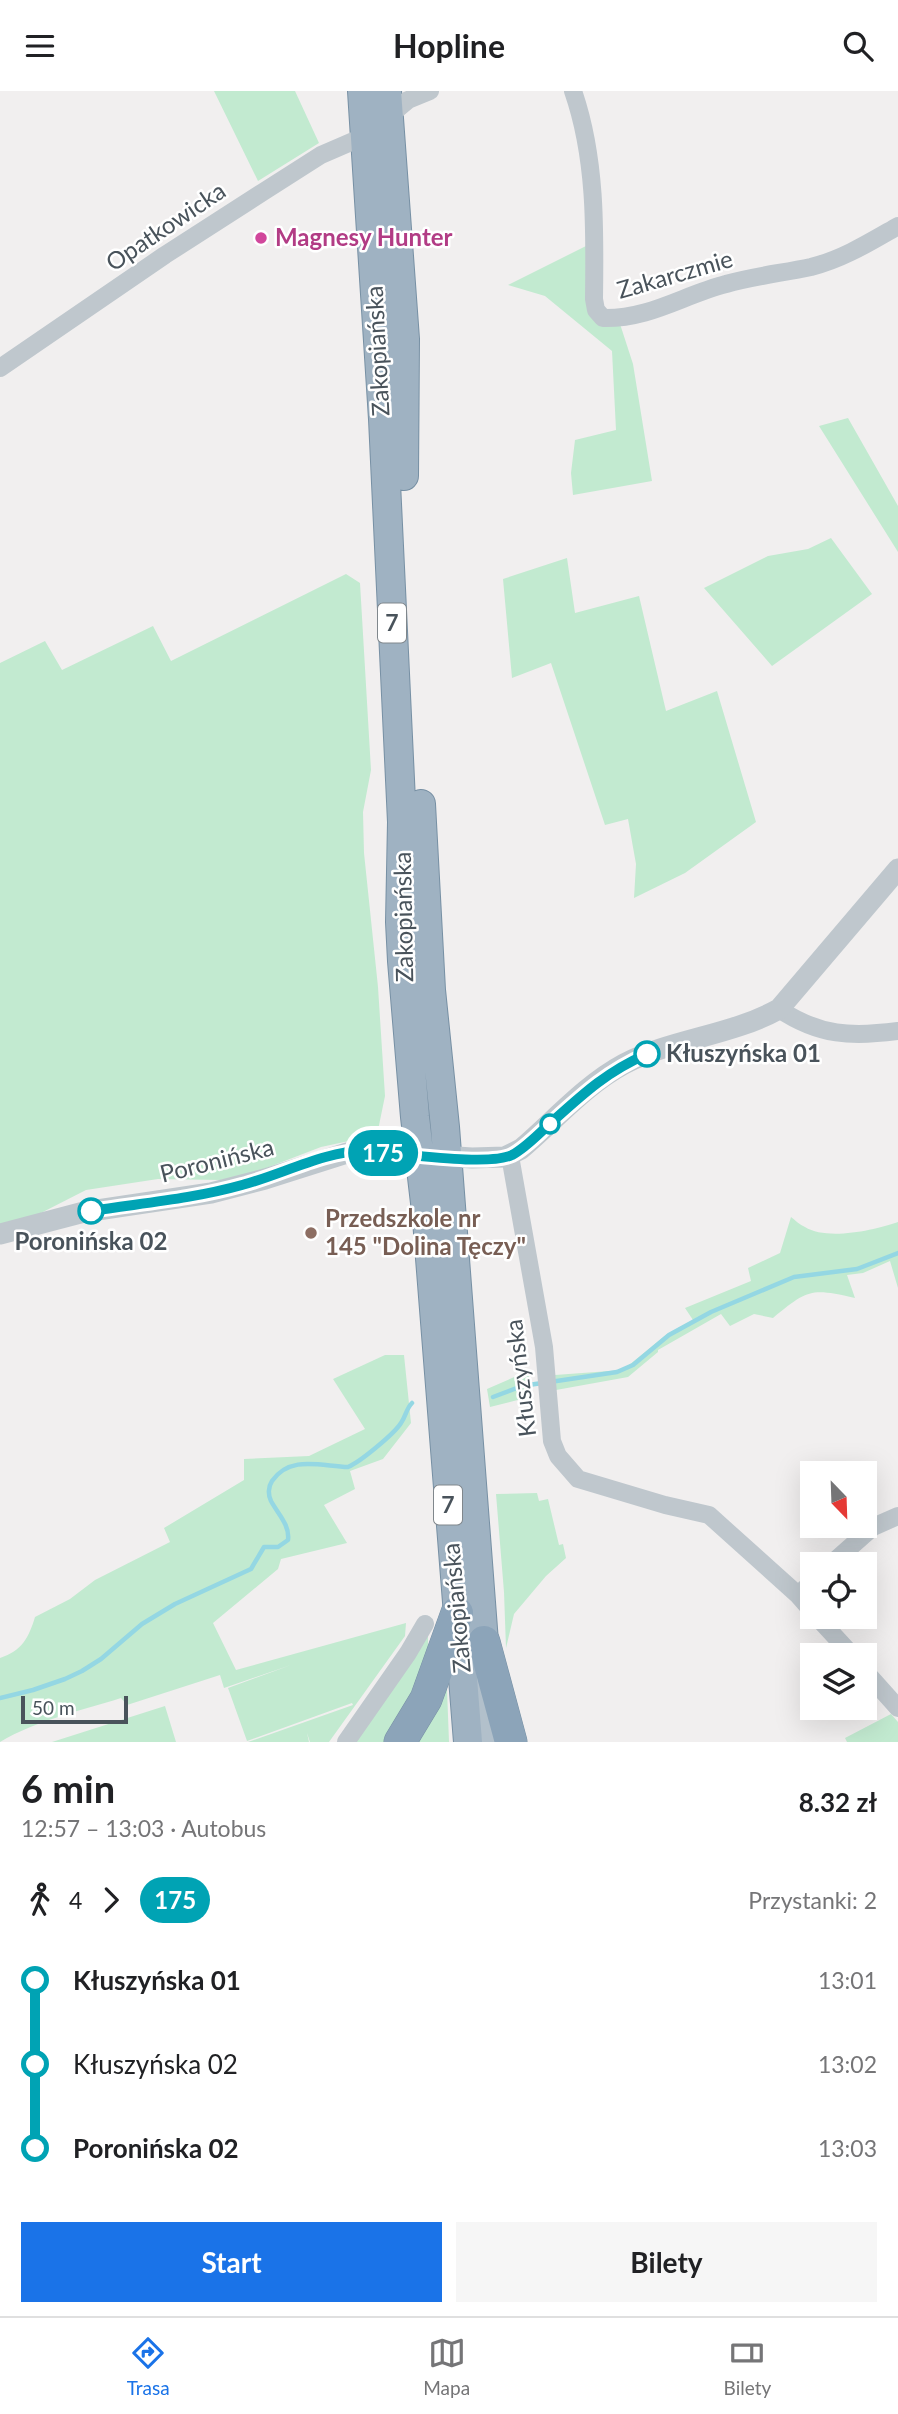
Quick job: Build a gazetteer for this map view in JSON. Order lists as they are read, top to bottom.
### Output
{
  "streets": {
    "highway": ["Zakopiańska", "7"],
    "street": [
      "Opatkowicka",
      "Zakarczmie",
      "Poronińska",
      "Kłuszyńska"
    ]
  },
  "crossings": [
    ["Opatkowicka", "Zakopiańska"],
    ["Zakopiańska", "Poronińska"],
    ["Poronińska", "Kłuszyńska"]
  ],
  "places": [
    "Magnesy Hunter",
    "Kłuszyńska 01",
    "Poronińska 02",
    "Przedszkole nr 145 \"Dolina Tęczy\""
  ],
  "lines": ["bus line 175"],
  "scale_bar": "50 m",
  "north": "bottom right",
  "page": {
    "header": "Hopline",
    "on_map": "175",
    "scale": "50 m",
    "heading": ["6 min", "12:57 – 13:03 · Autobus", "8.32 zł"],
    "legs": ["4", "175", "Przystanki: 2"],
    "list": [
      {
        "name": "Kłuszyńska 01",
        "value": "13:01"
      },
      {
        "name": "Kłuszyńska 02",
        "value": "13:02"
      },
      {
        "name": "Poronińska 02",
        "value": "13:03"
      }
    ],
    "buttons": ["Start", "Bilety"],
    "tabs": ["Trasa", "Mapa", "Bilety"]
  }
}
